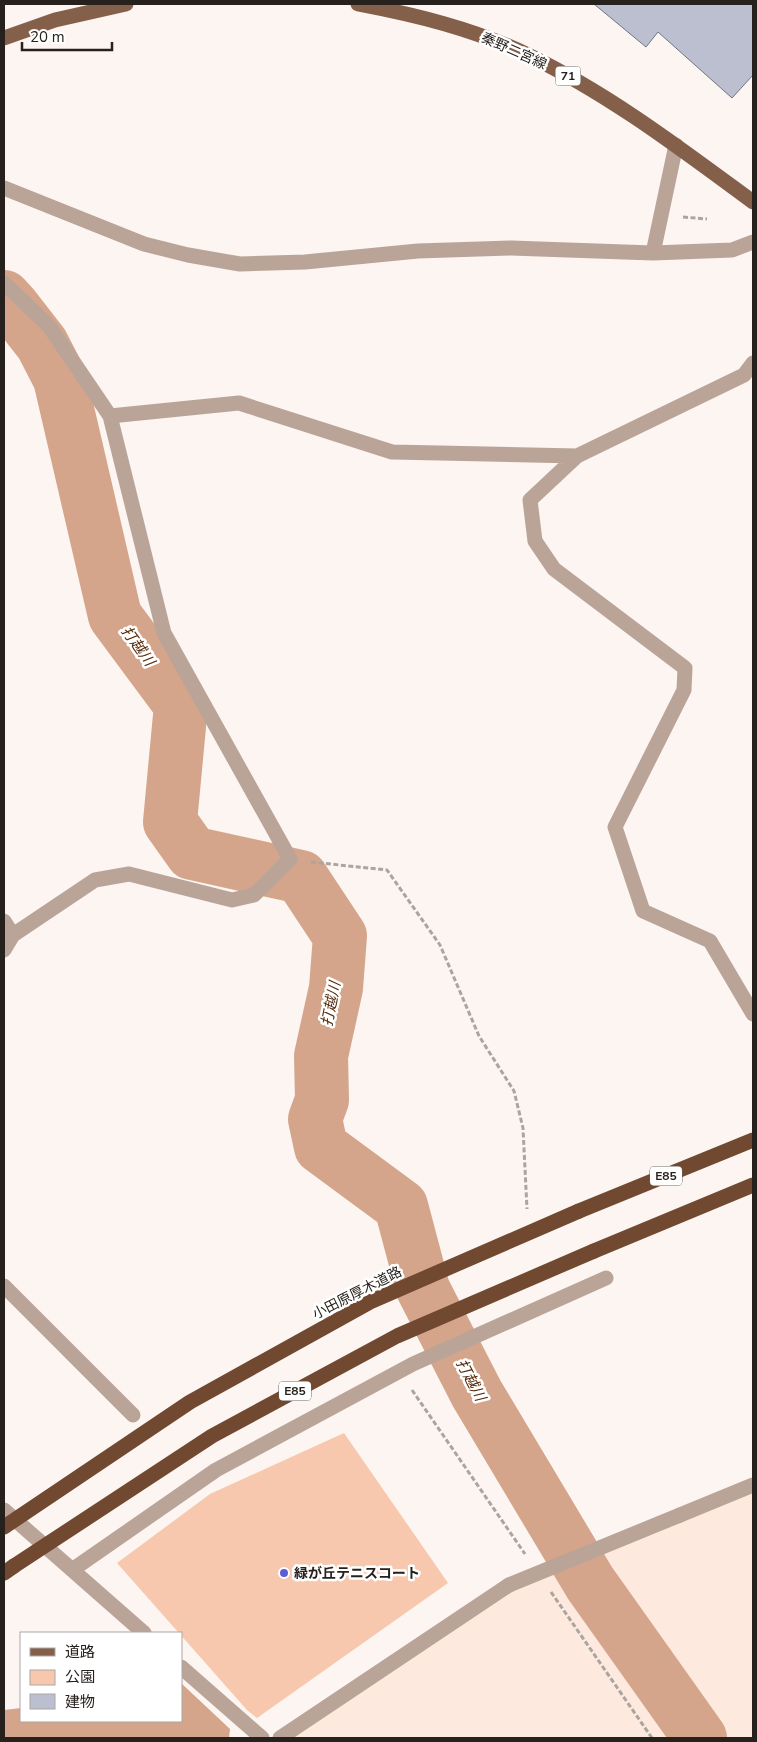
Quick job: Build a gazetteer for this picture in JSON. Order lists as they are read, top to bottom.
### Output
{
  "streets": {
    "highway": ["E85", "小田原厚木道路"],
    "main road": ["秦野二宮線", "71"]
  },
  "water": ["打越川"],
  "places": ["緑が丘テニスコート"],
  "legend": ["道路", "公園", "建物"],
  "scale_bar": "20 m"
}
